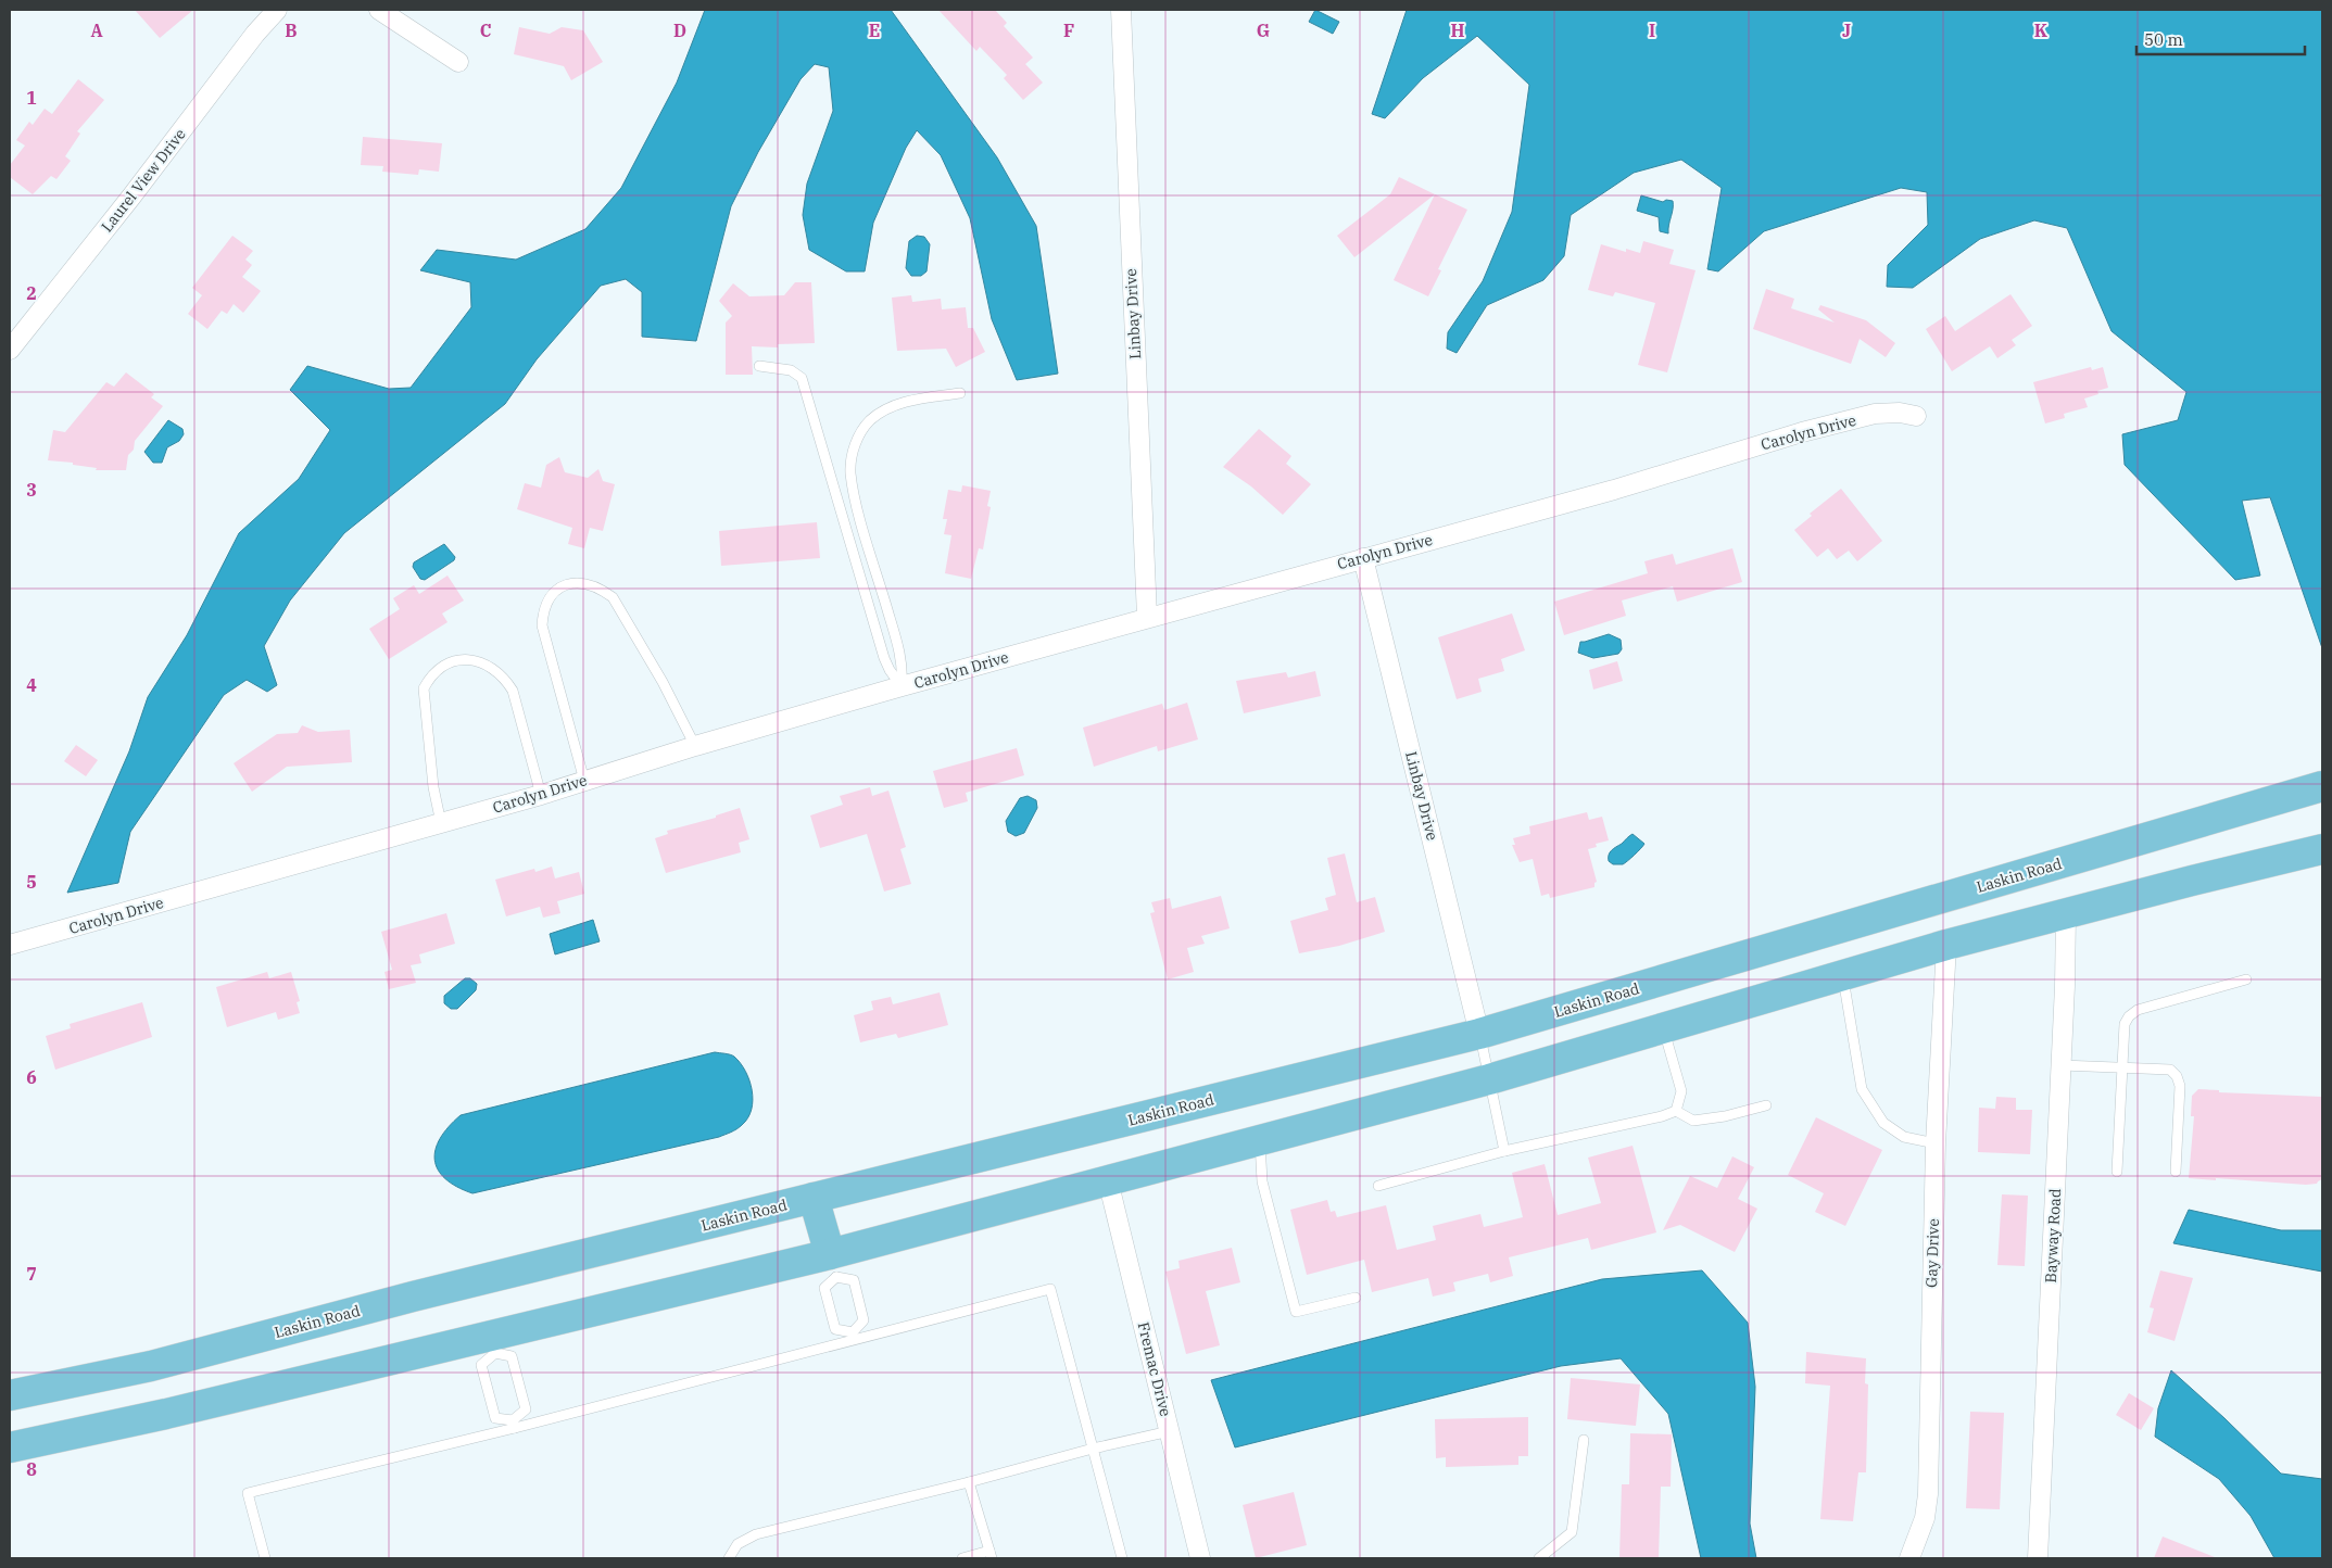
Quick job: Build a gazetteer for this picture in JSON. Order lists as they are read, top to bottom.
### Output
{
  "streets": {
    "main road": ["Laskin Road"],
    "street": [
      "Laurel View Drive",
      "Linbay Drive",
      "Carolyn Drive",
      "Bayway Road",
      "Gay Drive",
      "Fremac Drive"
    ]
  },
  "crossings": [
    ["Linbay Drive", "Carolyn Drive"],
    ["Linbay Drive", "Laskin Road"]
  ],
  "scale_bar": "50 m",
  "grid": {
    "columns": [
      "A",
      "B",
      "C",
      "D",
      "E",
      "F",
      "G",
      "H",
      "I",
      "J",
      "K"
    ],
    "rows": [
      "1",
      "2",
      "3",
      "4",
      "5",
      "6",
      "7",
      "8"
    ]
  }
}
